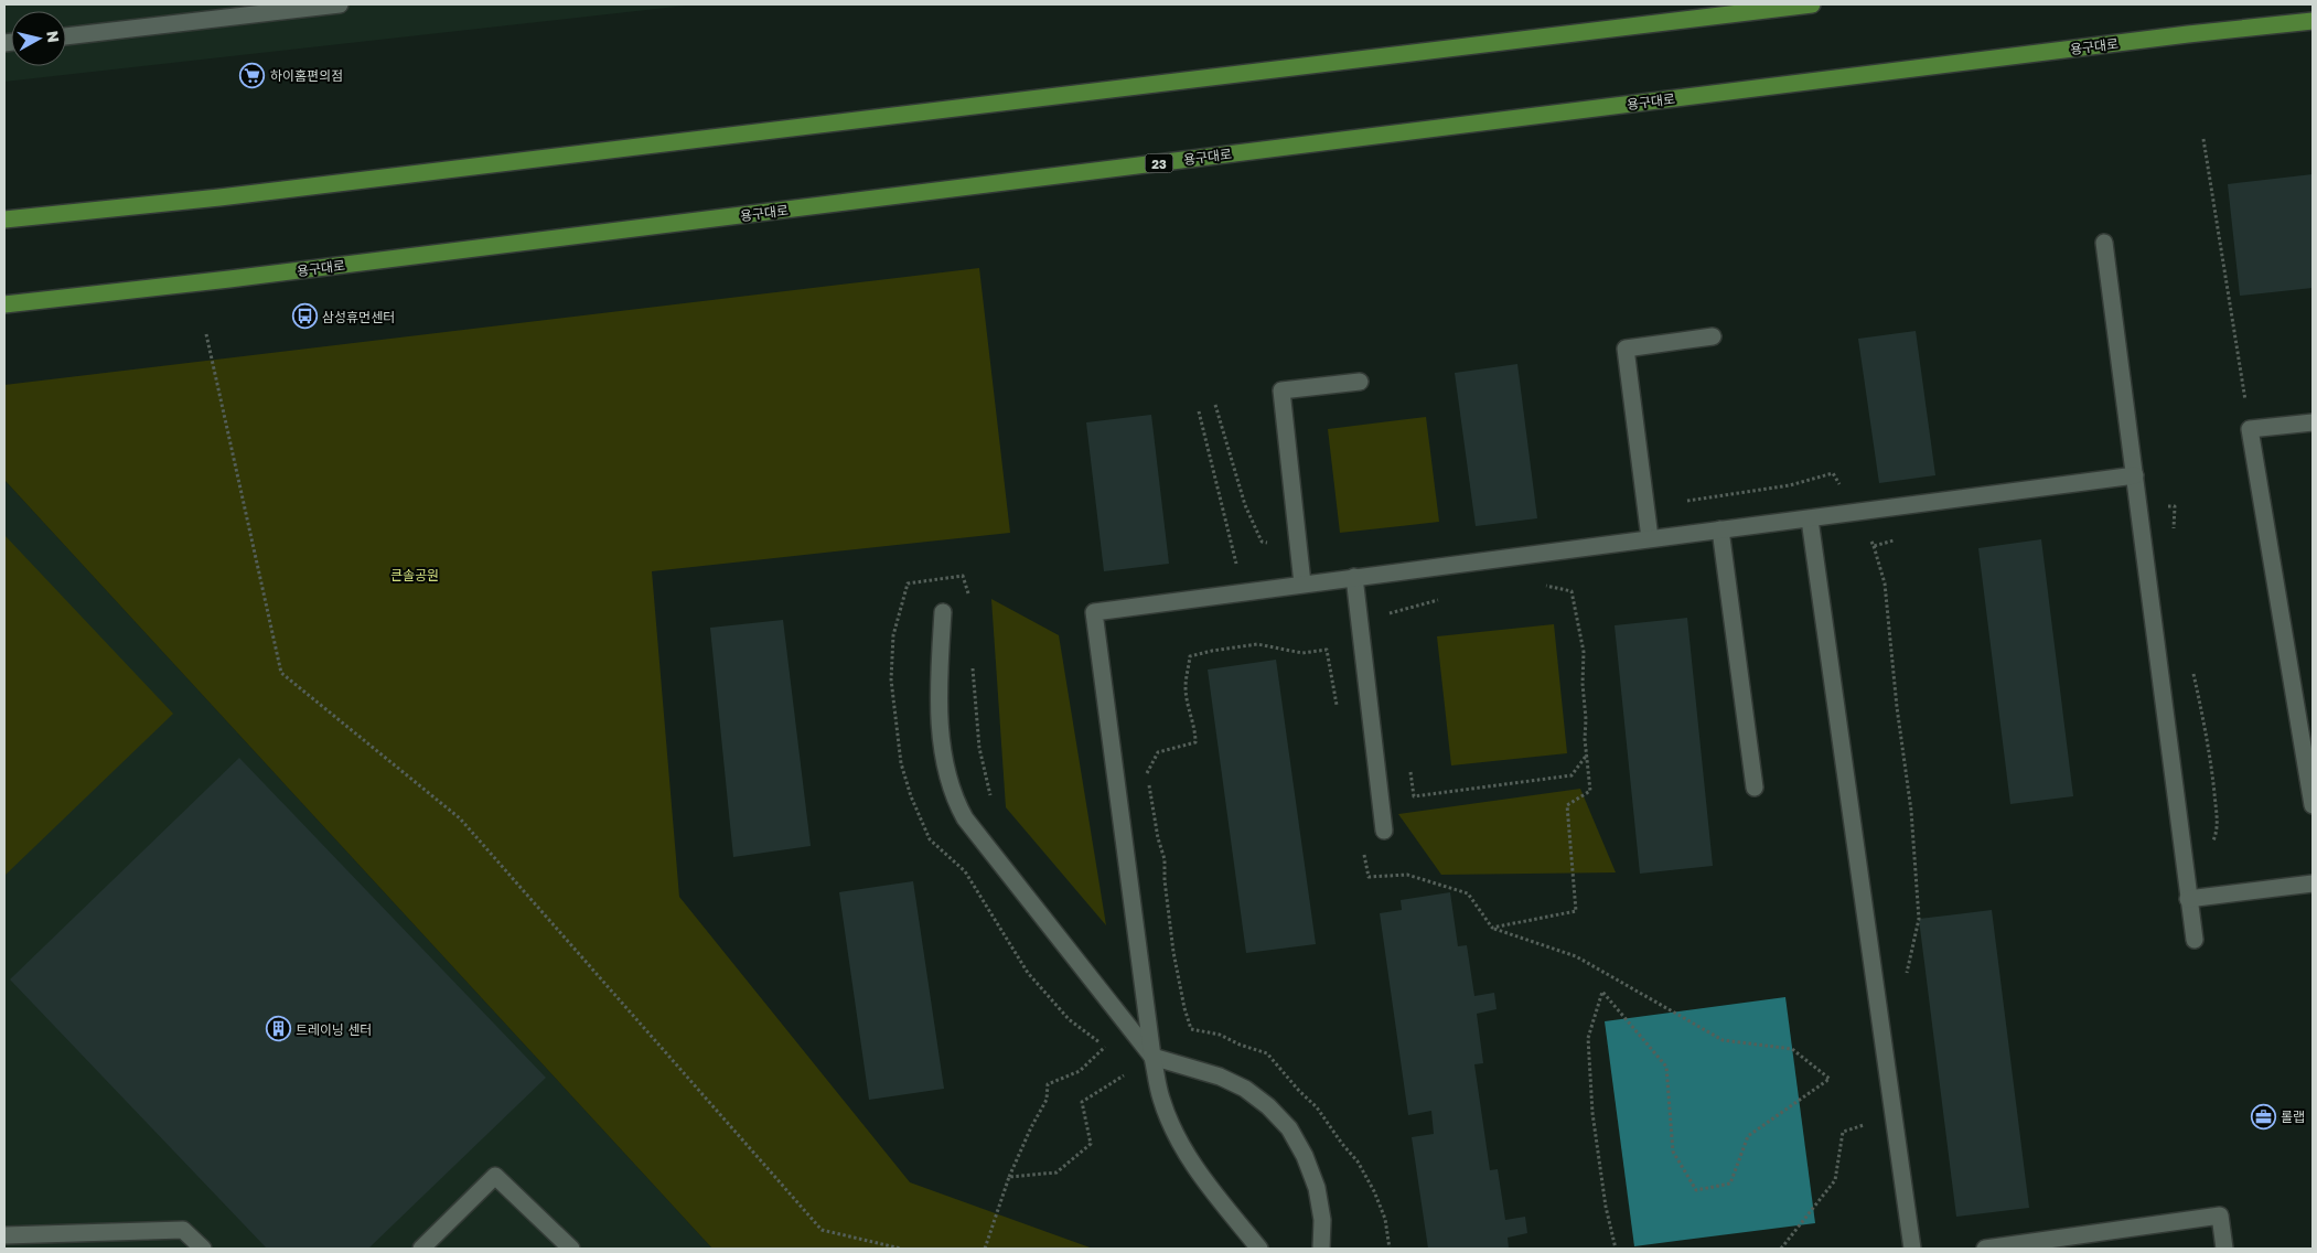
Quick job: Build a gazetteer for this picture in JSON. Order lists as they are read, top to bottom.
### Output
{
  "streets": {
    "main road": ["용구대로", "23"]
  },
  "parks": ["큰솔공원"],
  "places": {
    "supermarket": ["하이홈편의점"],
    "bus stop": ["삼성휴먼센터"],
    "building": ["트레이닝 센터"],
    "office": ["롤랩"]
  },
  "north": "right"
}
